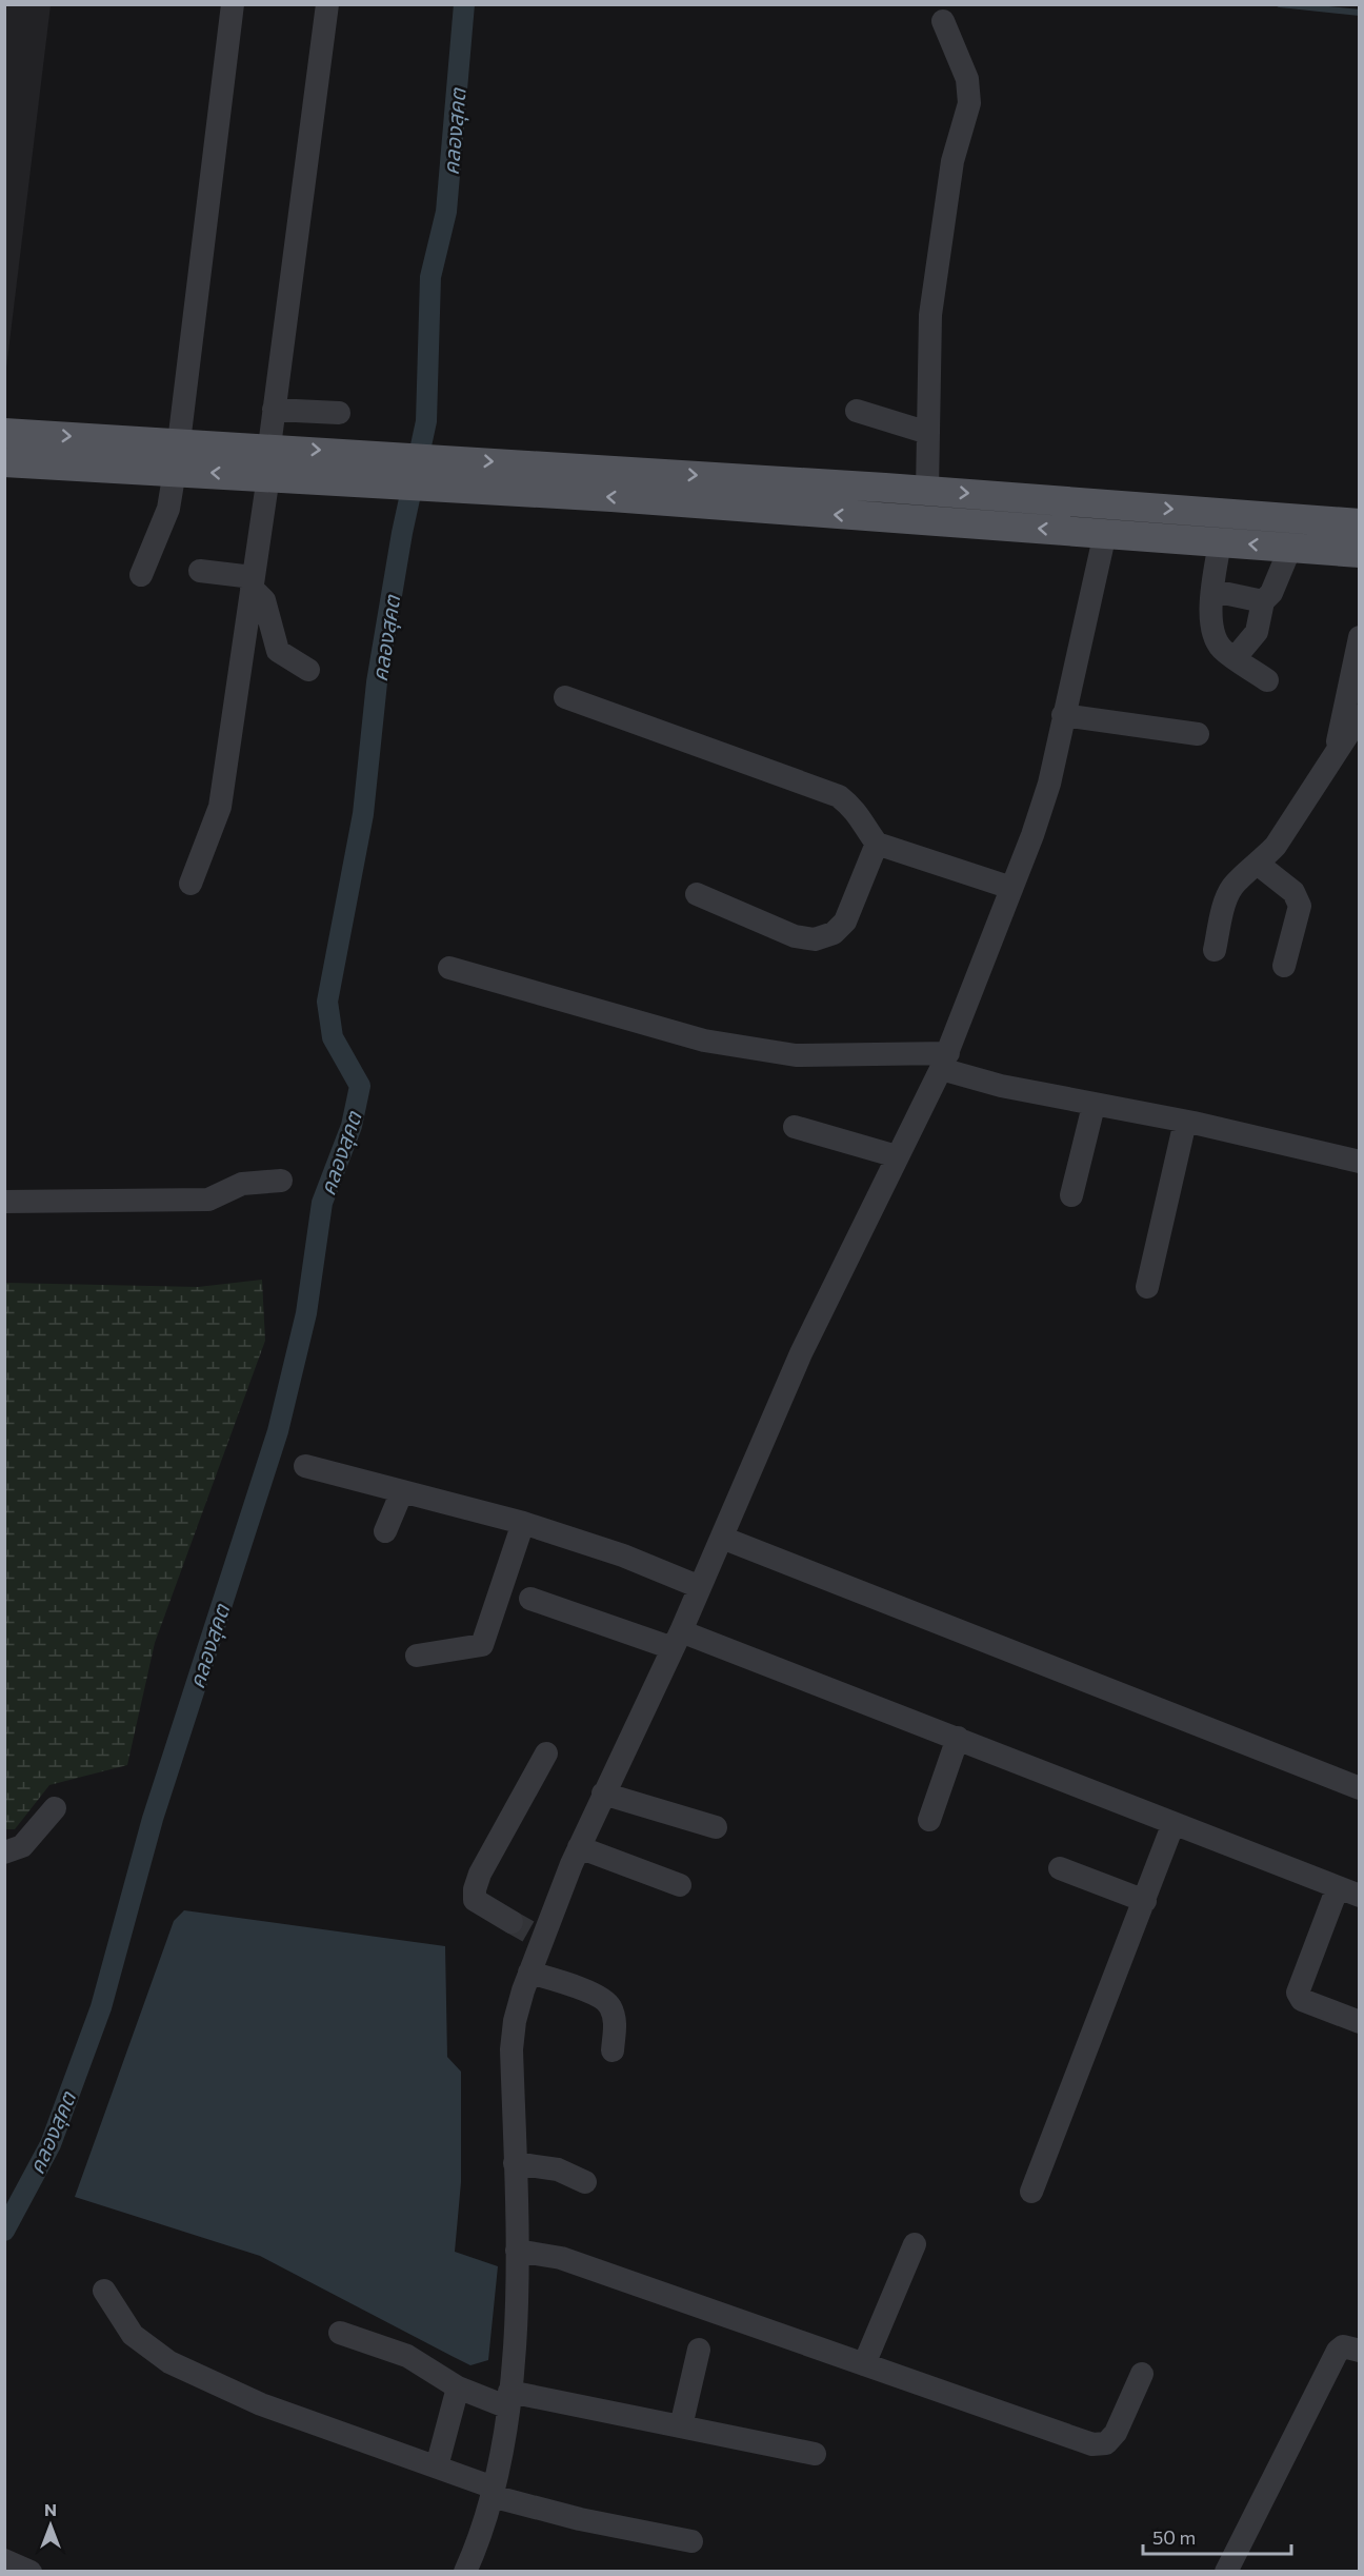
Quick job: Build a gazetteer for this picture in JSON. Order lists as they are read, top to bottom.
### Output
{
  "water": ["คลองสุคต"],
  "scale_bar": "50 m",
  "north": "top"
}
